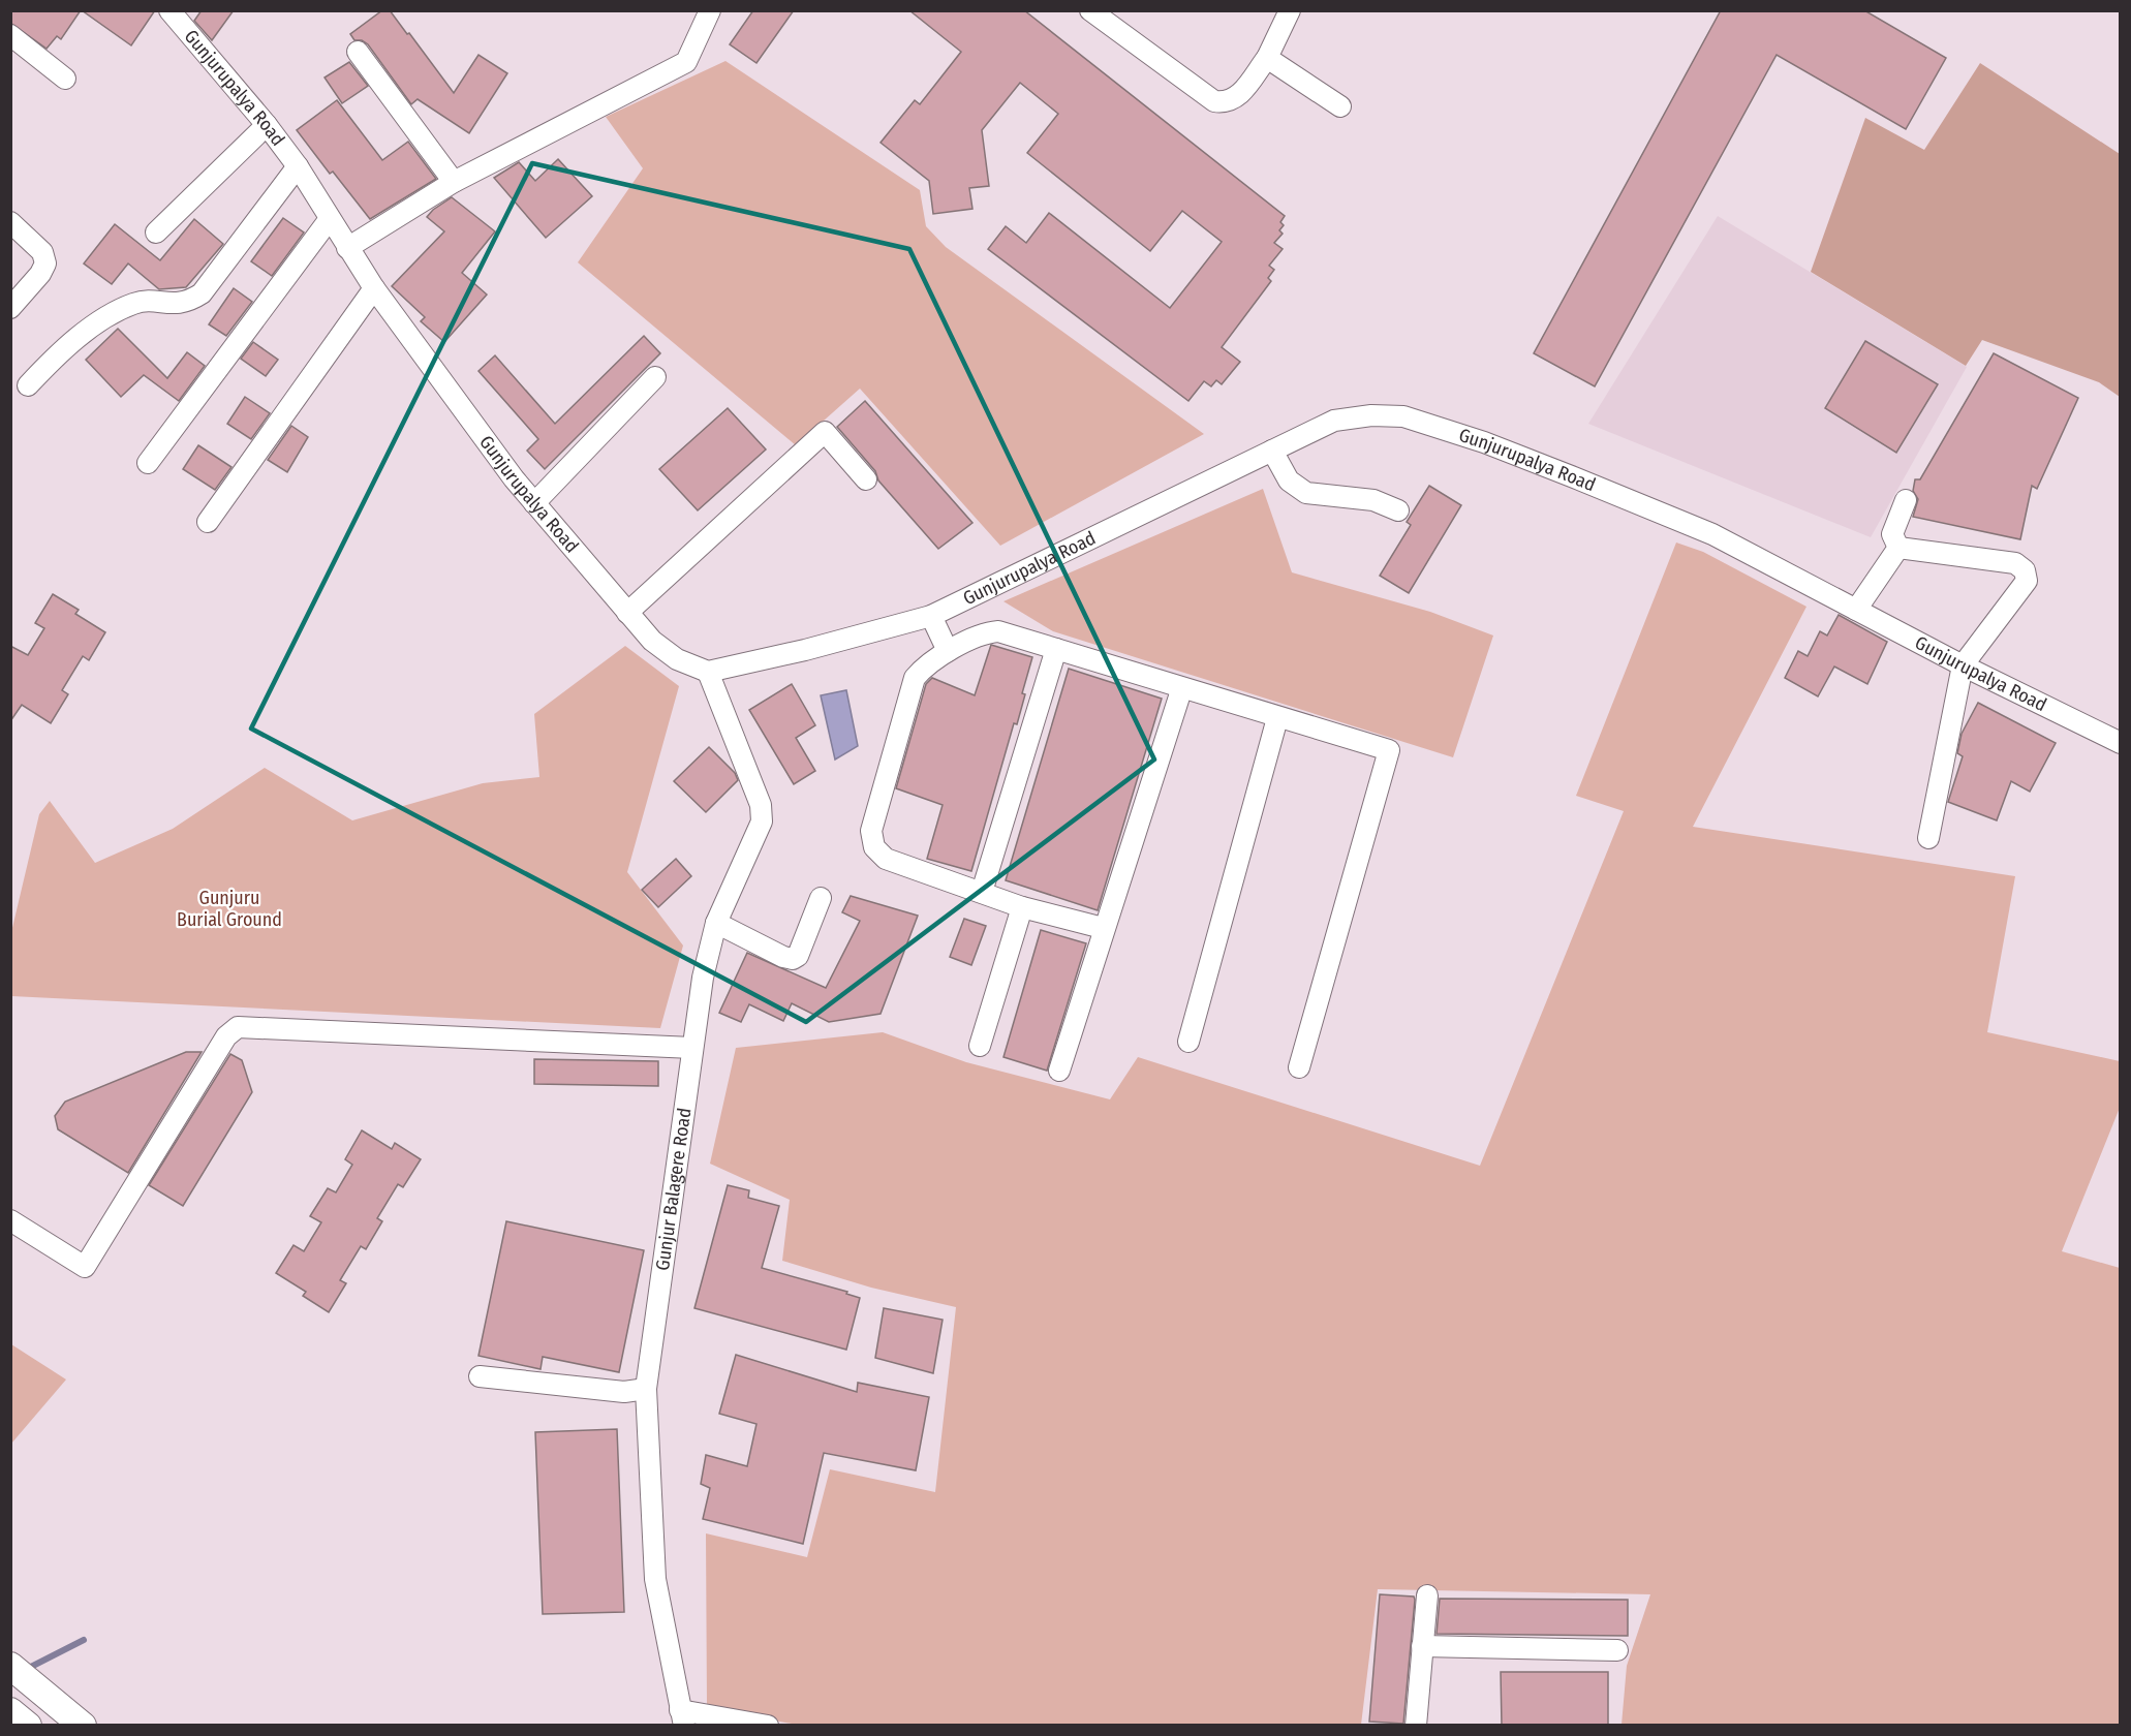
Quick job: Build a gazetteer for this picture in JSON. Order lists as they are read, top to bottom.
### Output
{
  "streets": {
    "street": ["Gunjurupalya Road", "Gunjur Balagere Road"]
  },
  "crossings": [
    ["Gunjurupalya Road", "Gunjur Balagere Road"]
  ],
  "parks": ["Gunjuru Burial Ground"]
}
